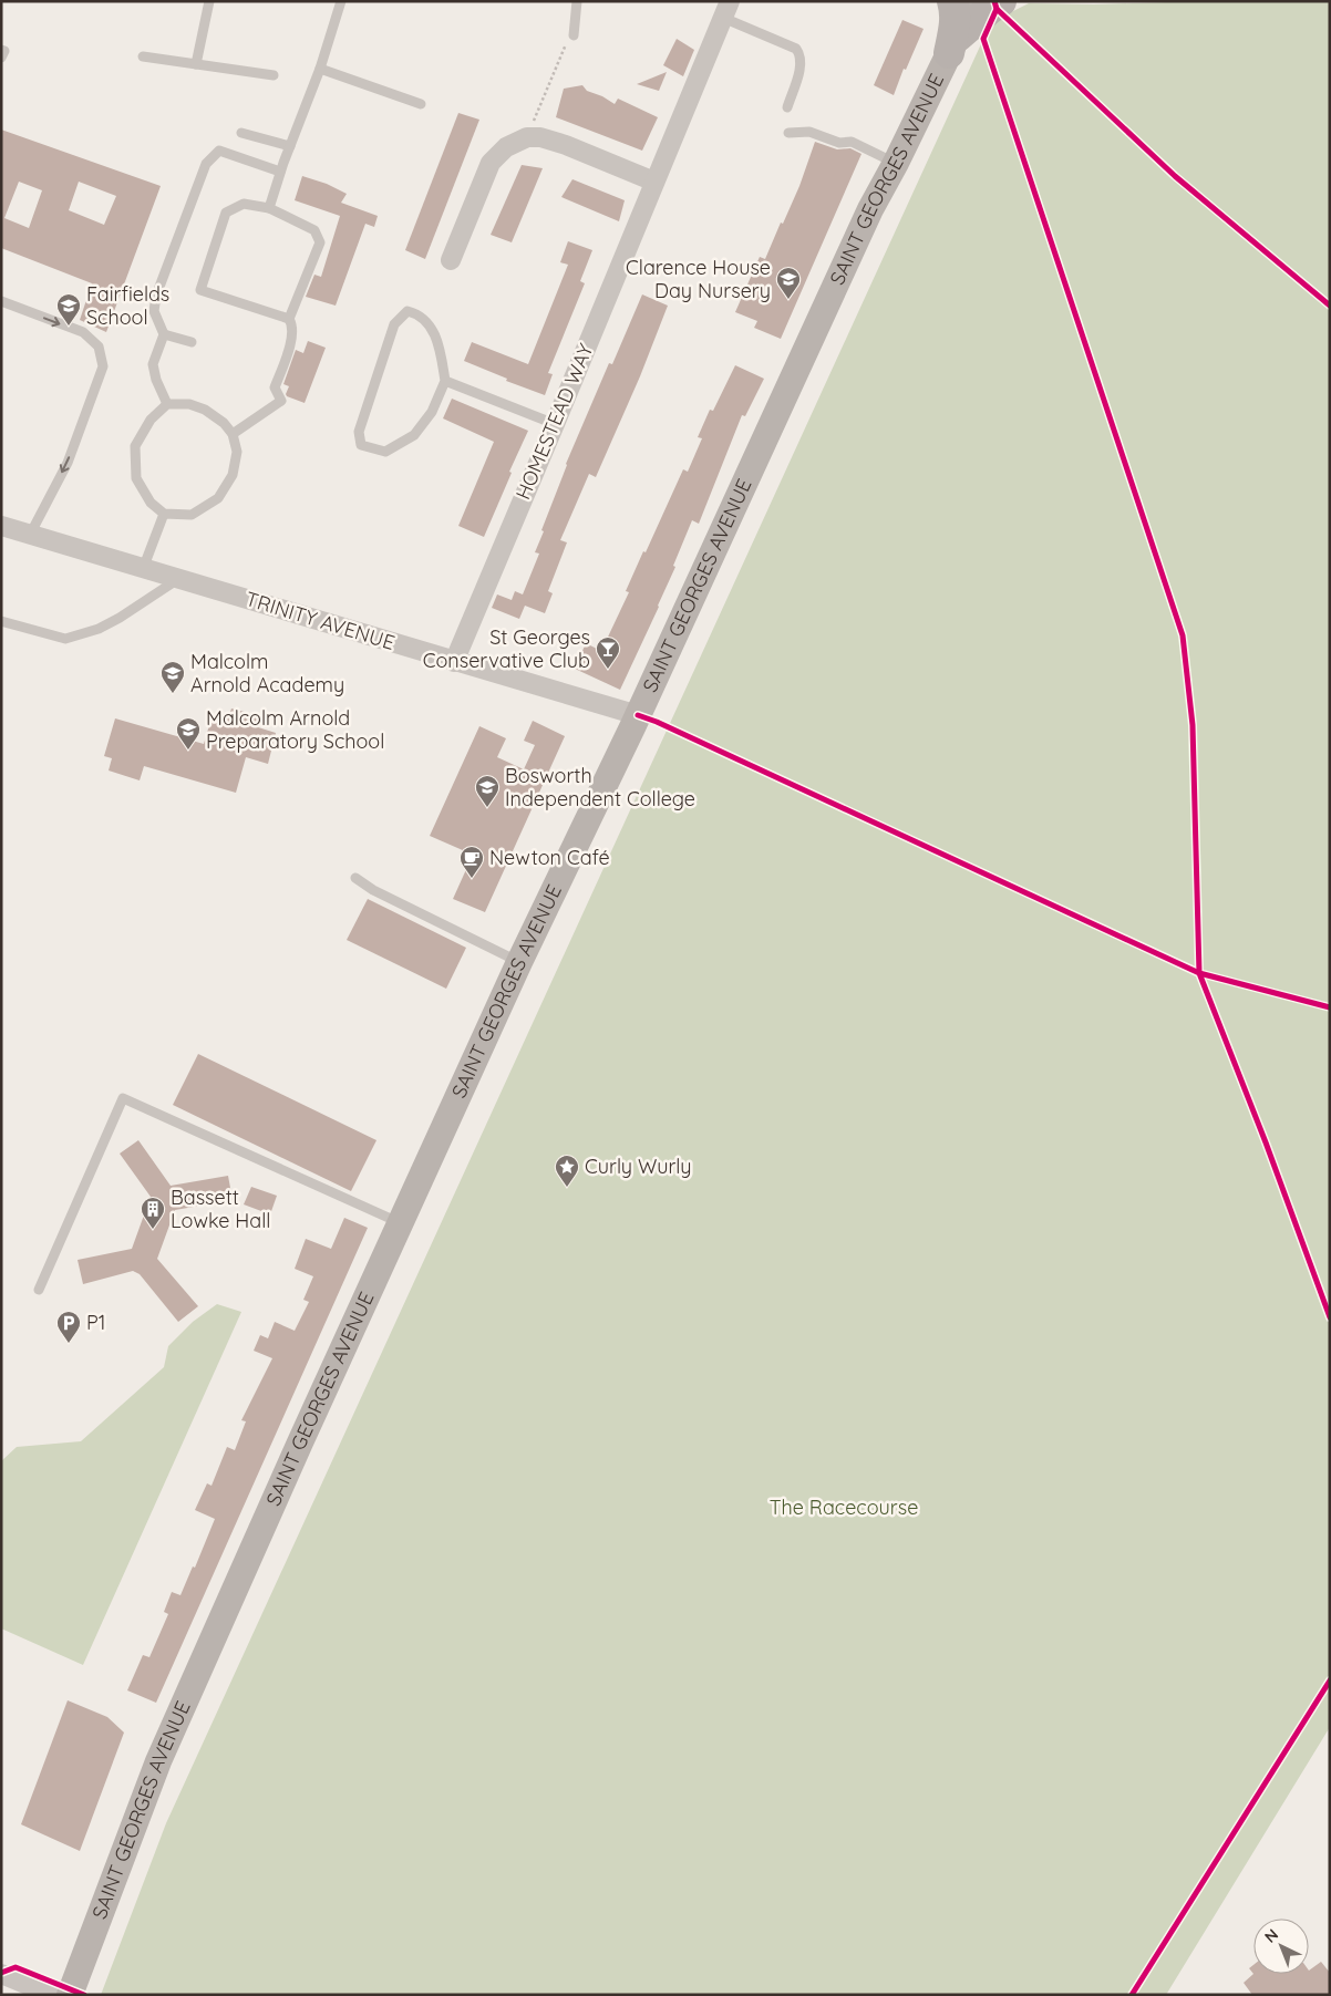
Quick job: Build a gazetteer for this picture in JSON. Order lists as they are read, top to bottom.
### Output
{
  "streets": {
    "street": ["SAINT GEORGES AVENUE", "HOMESTEAD WAY", "TRINITY AVENUE"]
  },
  "crossings": [
    ["SAINT GEORGES AVENUE", "TRINITY AVENUE"],
    ["HOMESTEAD WAY", "TRINITY AVENUE"]
  ],
  "parks": ["The Racecourse"],
  "places": {
    "school or university": [
      "Clarence House Day Nursery",
      "Fairfields School",
      "Malcolm Arnold Academy",
      "Malcolm Arnold Preparatory School",
      "Bosworth Independent College"
    ],
    "bar": ["St Georges Conservative Club"],
    "cafe": ["Newton Café"],
    "place": ["Curly Wurly"],
    "building": ["Bassett Lowke Hall"],
    "parking": ["P1"]
  },
  "north": "top left"
}
